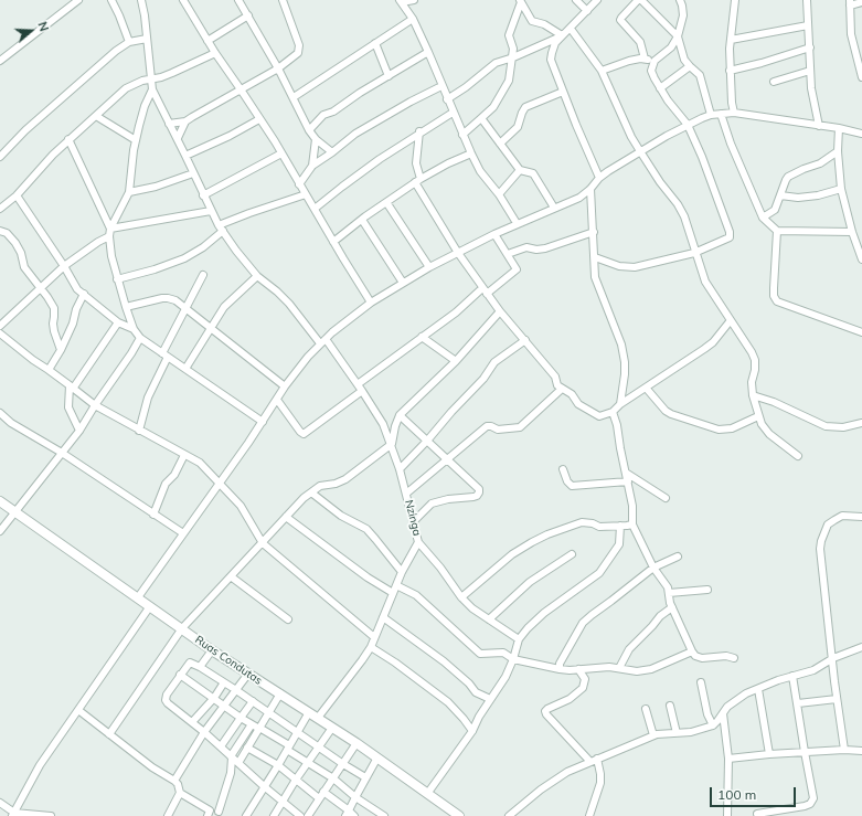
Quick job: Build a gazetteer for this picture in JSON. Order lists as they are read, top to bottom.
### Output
{
  "streets": {
    "street": ["Nzinga", "Ruas Condutas"]
  },
  "crossings": [
    ["Nzinga", "Ruas Condutas"]
  ],
  "scale_bar": "100 m",
  "north": "right"
}
